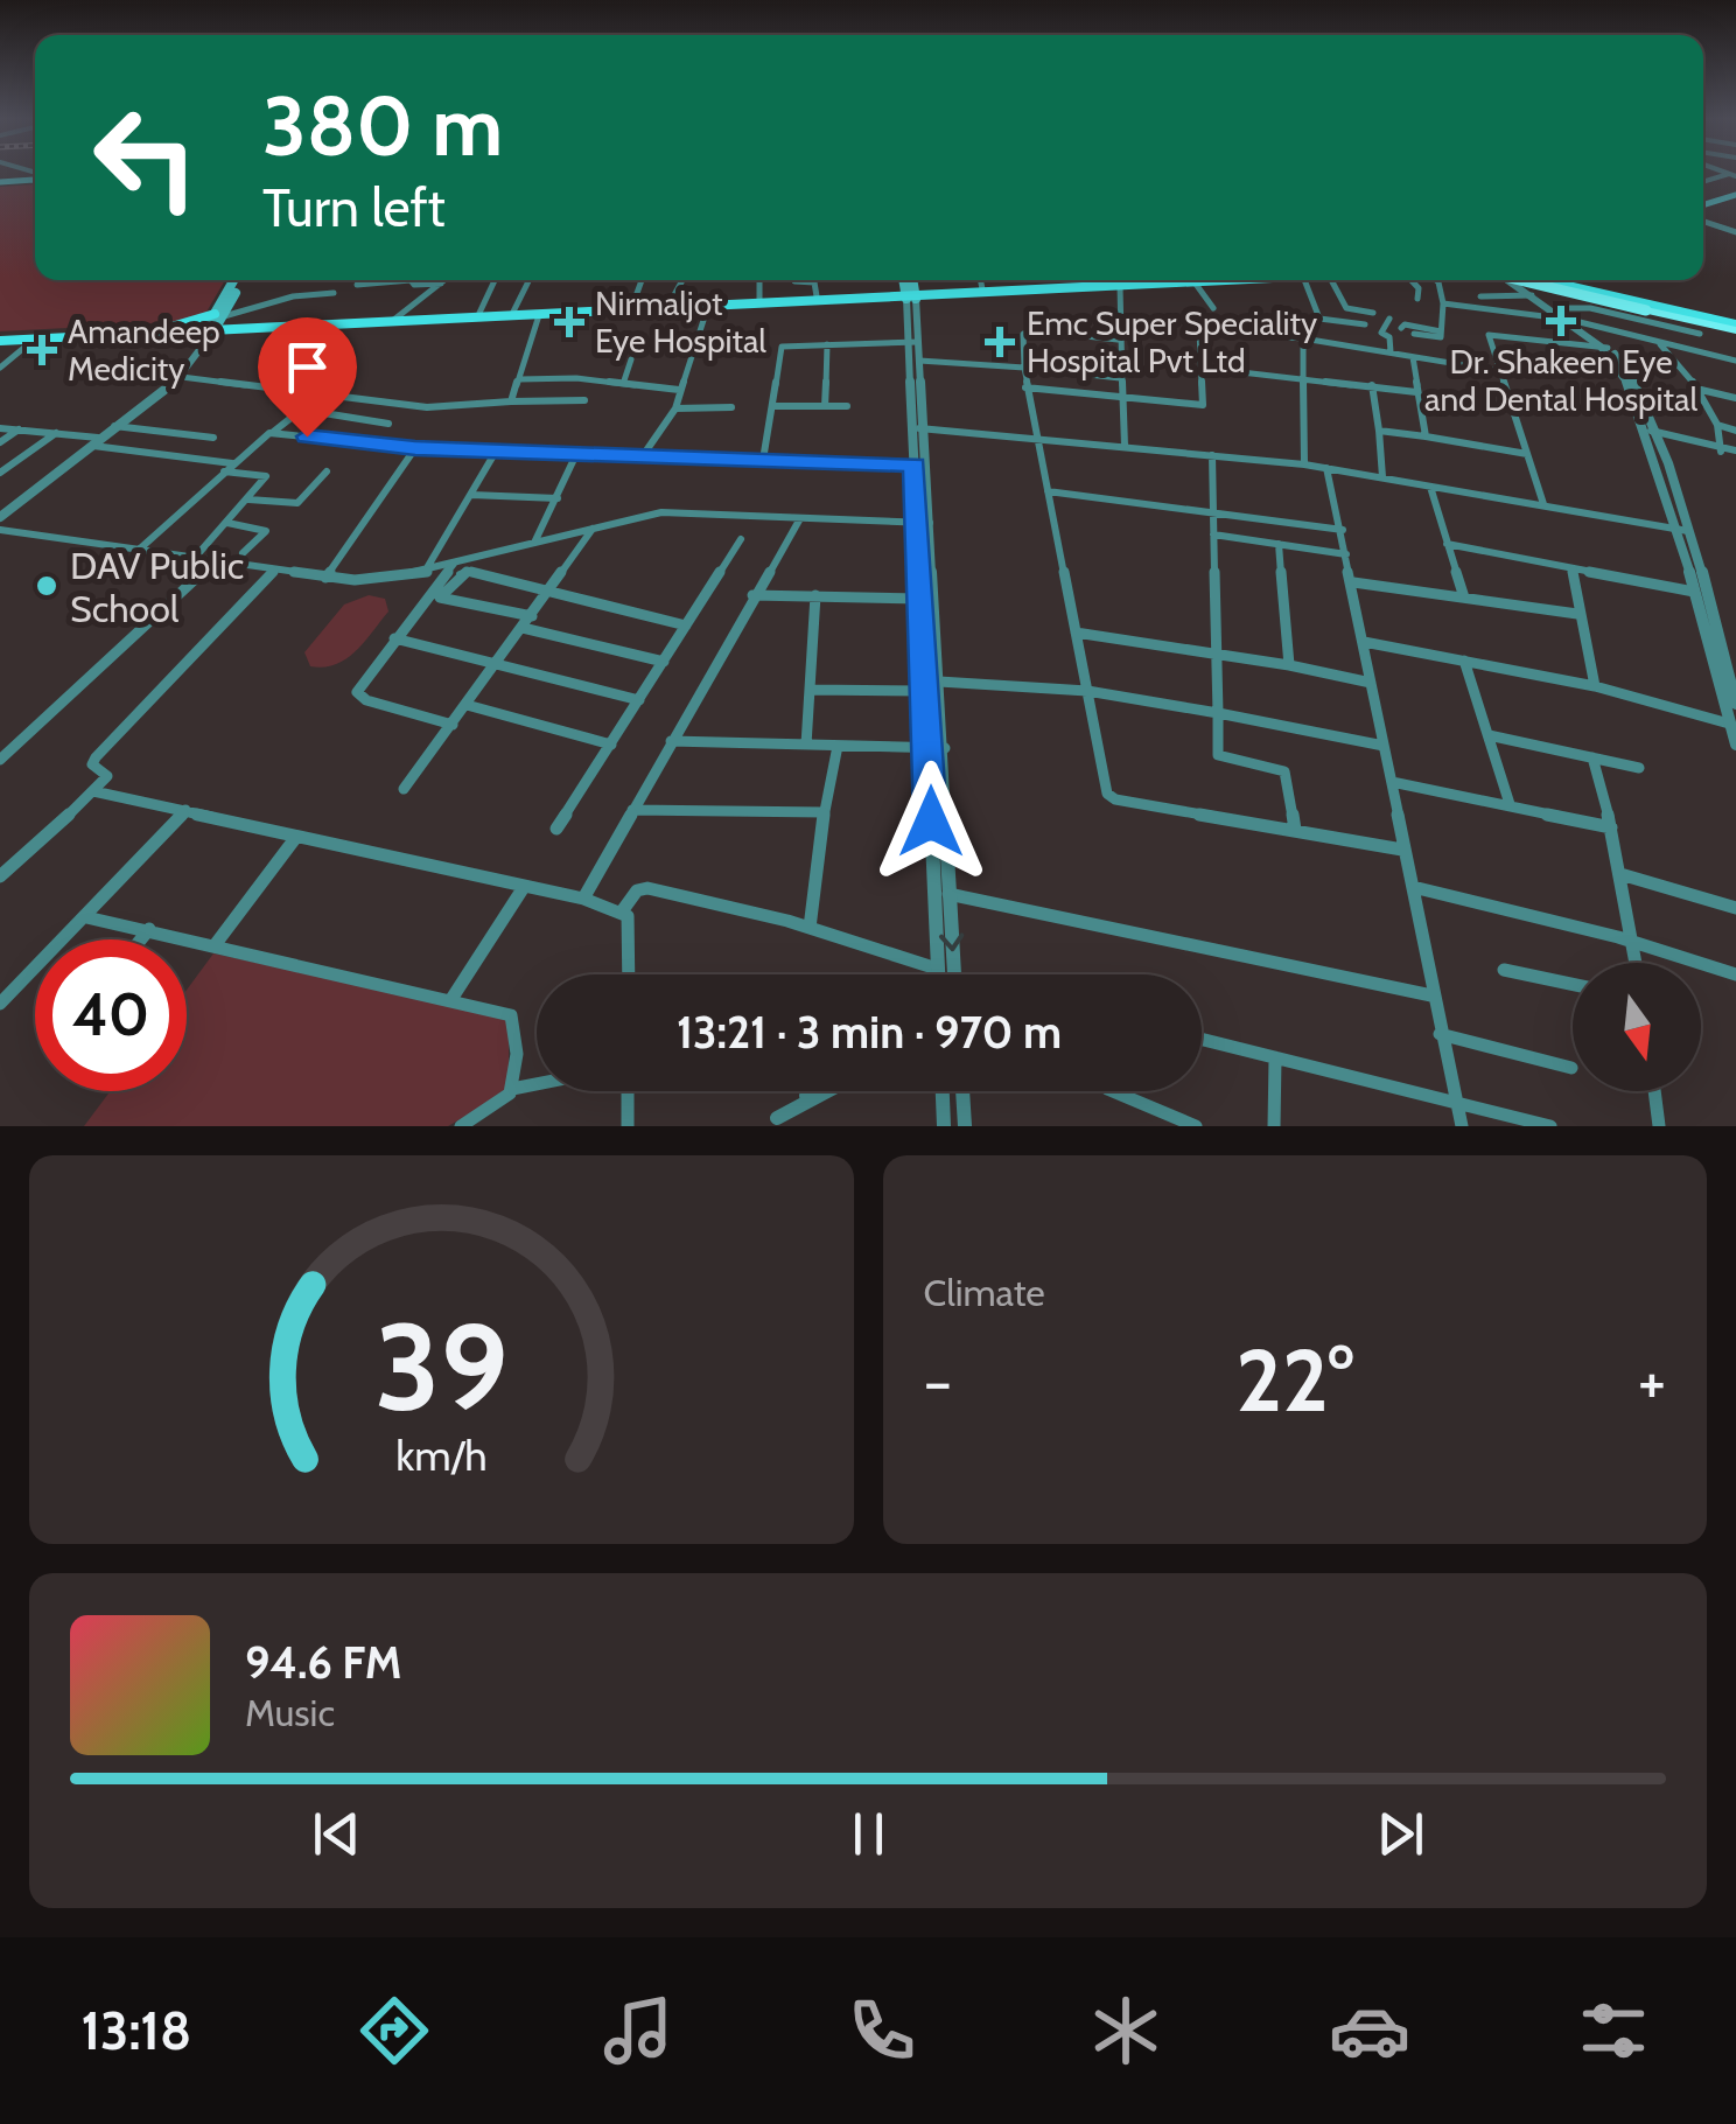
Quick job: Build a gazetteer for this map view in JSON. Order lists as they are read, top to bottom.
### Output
{
  "places": {
    "health": [
      "Dr. Shakeen Eye and Dental Hospital",
      "Nirmaljot Eye Hospital",
      "Emc Super Speciality Hospital Pvt Ltd",
      "Amandeep Medicity"
    ],
    "other": ["DAV Public School"]
  },
  "north": "bottom",
  "page": {
    "turn": ["380 m", "Turn left"],
    "limit": "40",
    "trip": "13:21 · 3 min · 970 m",
    "tile": "Climate",
    "heat": ["−", "22°", "+"],
    "song": ["94.6 FM", "Music"],
    "tabs": "13:18",
    "gauge": ["39", "km/h"]
  }
}
